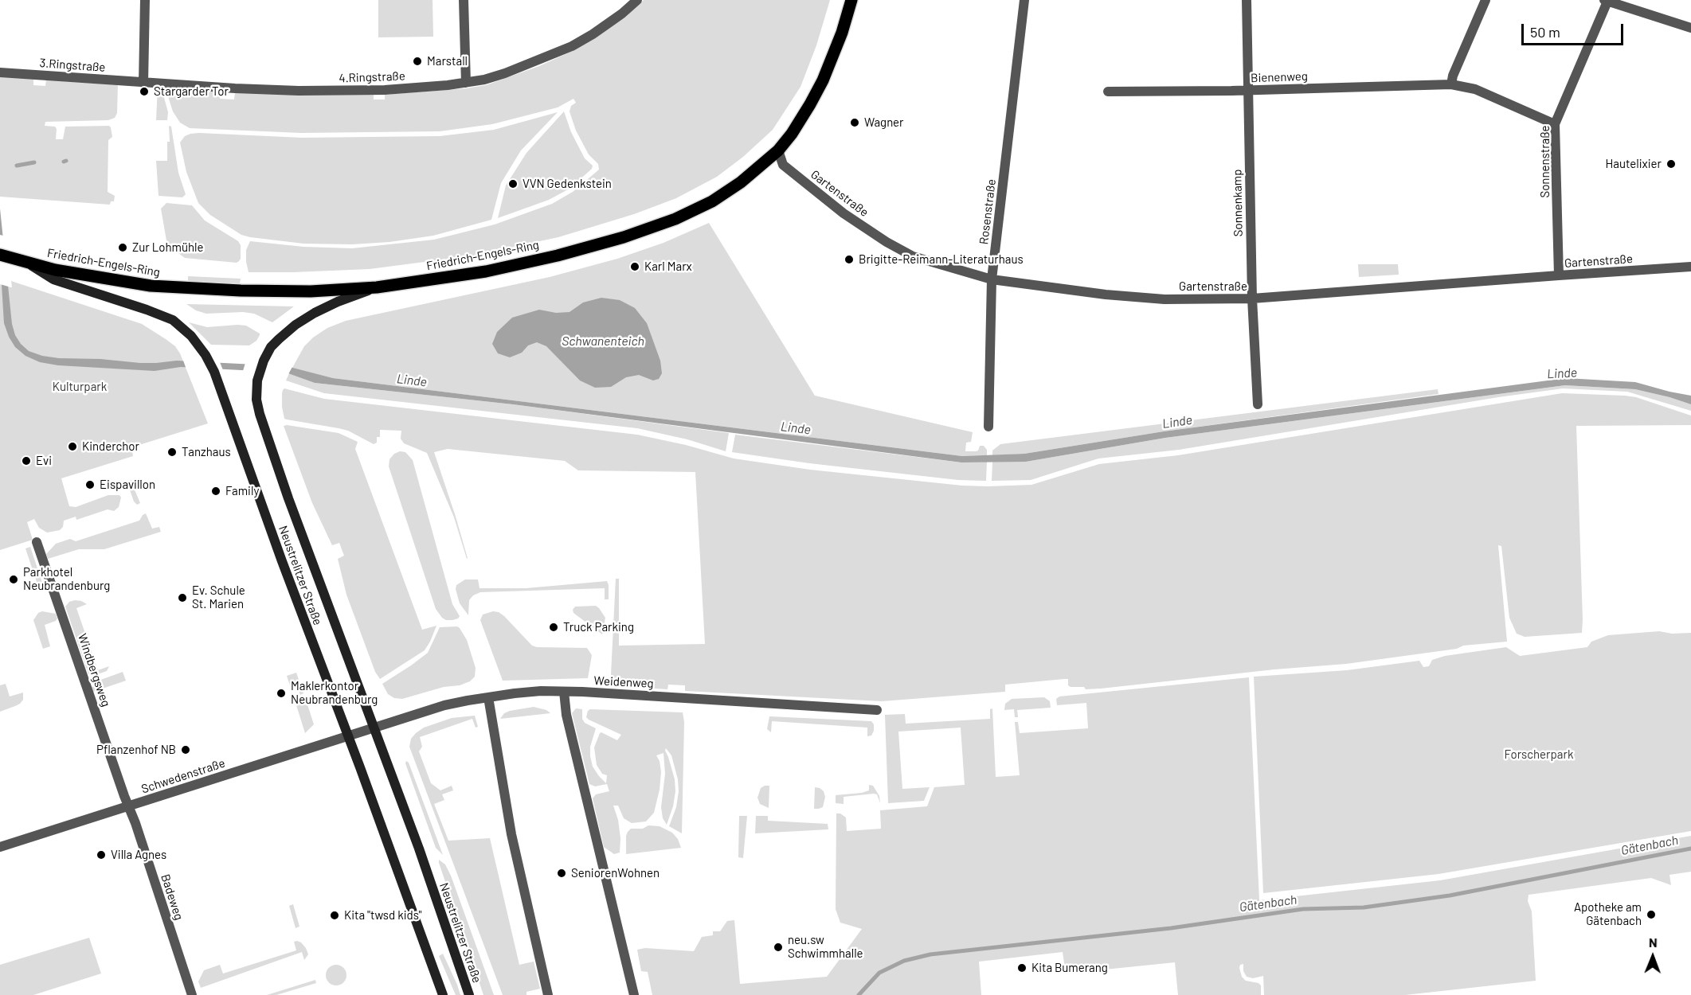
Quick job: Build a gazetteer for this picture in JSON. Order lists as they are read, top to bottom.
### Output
{
  "streets": {
    "main road": ["Friedrich-Engels-Ring", "Neustrelitzer Straße"],
    "street": [
      "3.Ringstraße",
      "4.Ringstraße",
      "Bienenweg",
      "Sonnenstraße",
      "Gartenstraße",
      "Sonnenkamp",
      "Rosenstraße",
      "Windbergsweg",
      "Weidenweg",
      "Schwedenstraße",
      "Badeweg"
    ]
  },
  "crossings": [
    ["3.Ringstraße", "4.Ringstraße"],
    ["Bienenweg", "Sonnenstraße"],
    ["Bienenweg", "Sonnenkamp"],
    ["Sonnenstraße", "Gartenstraße"],
    ["Gartenstraße", "Sonnenkamp"],
    ["Gartenstraße", "Rosenstraße"],
    ["Gartenstraße", "Friedrich-Engels-Ring"],
    ["Friedrich-Engels-Ring", "Neustrelitzer Straße"],
    ["Neustrelitzer Straße", "Weidenweg"],
    ["Neustrelitzer Straße", "Schwedenstraße"],
    ["Windbergsweg", "Schwedenstraße"],
    ["Windbergsweg", "Badeweg"],
    ["Weidenweg", "Schwedenstraße"],
    ["Schwedenstraße", "Badeweg"]
  ],
  "water": ["Schwanenteich", "Linde", "Gätenbach"],
  "parks": ["Kulturpark", "Forscherpark"],
  "places": [
    "Marstall",
    "Stargarder Tor",
    "Wagner",
    "Hautelixier",
    "VVN Gedenkstein",
    "Zur Lohmühle",
    "Brigitte-Reimann-Literaturhaus",
    "Karl Marx",
    "Kinderchor",
    "Tanzhaus",
    "Evi",
    "Eispavillon",
    "Family",
    "Parkhotel Neubrandenburg",
    "Ev. Schule St. Marien",
    "Truck Parking",
    "Maklerkontor Neubrandenburg",
    "Pflanzenhof NB",
    "Villa Agnes",
    "SeniorenWohnen",
    "Apotheke am Gätenbach",
    "Kita \"twsd kids\"",
    "neu.sw Schwimmhalle",
    "Kita Bumerang"
  ],
  "scale_bar": "50 m",
  "north": "top"
}
